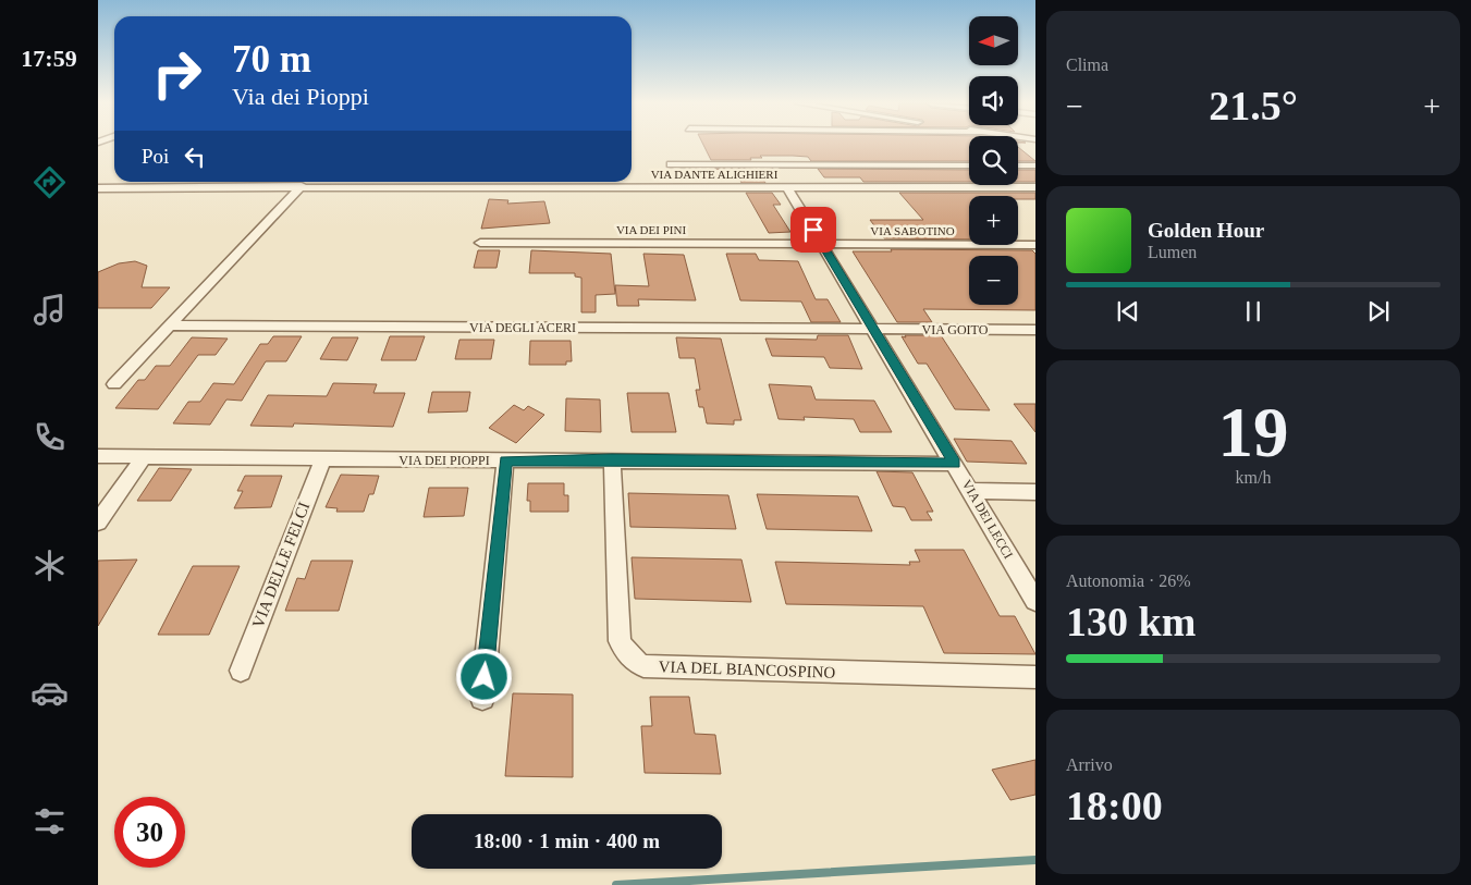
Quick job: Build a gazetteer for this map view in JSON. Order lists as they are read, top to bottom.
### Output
{
  "streets": {
    "street": [
      "VIA DANTE ALIGHIERI",
      "VIA DEI PINI",
      "VIA SABOTINO",
      "VIA DEGLI ACERI",
      "VIA GOITO",
      "VIA DEI PIOPPI",
      "VIA DEI LECCI",
      "VIA DELLE FELCI",
      "VIA DEL BIANCOSPINO"
    ]
  },
  "crossings": [
    ["VIA DANTE ALIGHIERI", "VIA DEI LECCI"],
    ["VIA DEI PINI", "VIA SABOTINO"],
    ["VIA DEI PINI", "VIA DEI LECCI"],
    ["VIA SABOTINO", "VIA DEI LECCI"],
    ["VIA DEGLI ACERI", "VIA GOITO"],
    ["VIA DEGLI ACERI", "VIA DEI LECCI"],
    ["VIA GOITO", "VIA DEI LECCI"],
    ["VIA DEI PIOPPI", "VIA DEI LECCI"],
    ["VIA DEI PIOPPI", "VIA DELLE FELCI"],
    ["VIA DEI PIOPPI", "VIA DEL BIANCOSPINO"]
  ],
  "north": "left",
  "page": {
    "tabs": "17:59",
    "tile": [
      "Clima",
      ["19", "km/h"],
      ["Autonomia · 26%", "130 km"],
      ["Arrivo", "18:00"]
    ],
    "map_buttons": ["+", "−"],
    "turn": ["70 m", "Via dei Pioppi"],
    "heat": ["−", "21.5°", "+"],
    "then": "Poi",
    "song": ["Golden Hour", "Lumen"],
    "limit": "30",
    "trip": "18:00 · 1 min · 400 m"
  }
}
